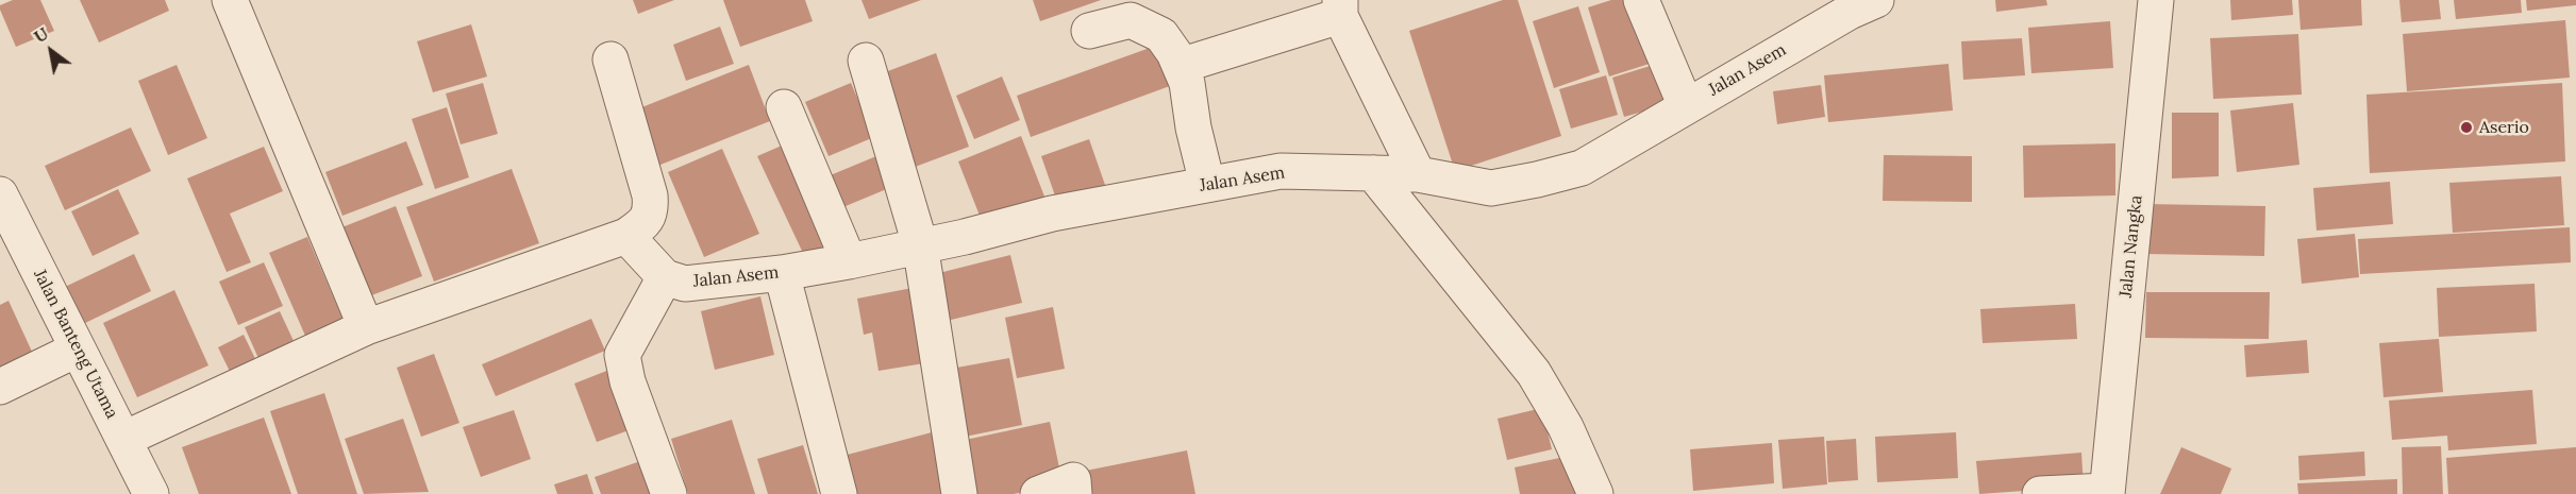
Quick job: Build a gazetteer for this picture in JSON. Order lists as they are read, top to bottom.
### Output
{
  "streets": {
    "street": ["Jalan Asem", "Jalan Nangka", "Jalan Banteng Utama"]
  },
  "places": ["Aserio"],
  "north": "top left"
}
